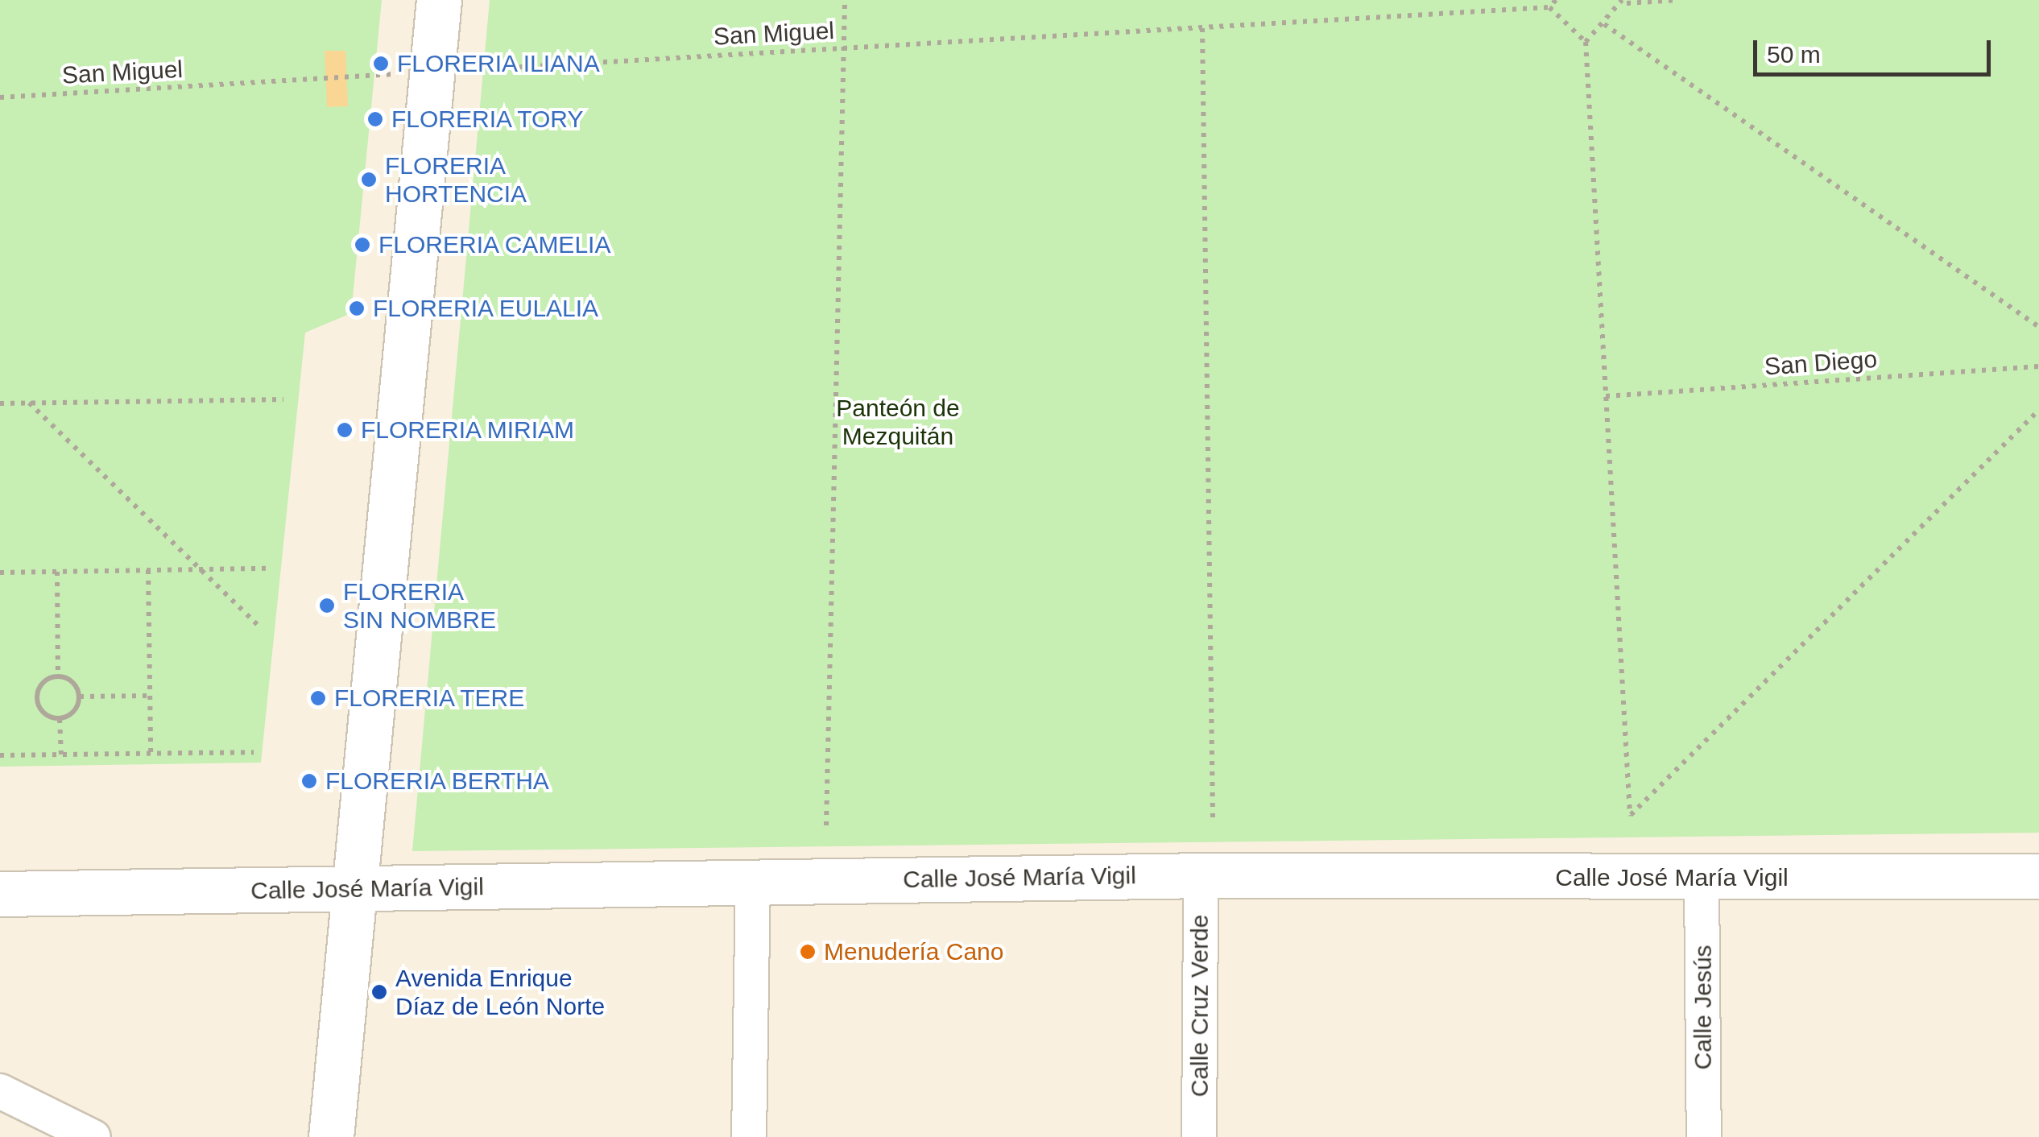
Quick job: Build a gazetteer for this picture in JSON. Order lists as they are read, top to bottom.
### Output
{
  "streets": {
    "street": ["Calle José María Vigil", "Calle Cruz Verde", "Calle Jesús"],
    "path": ["San Miguel", "San Diego"]
  },
  "crossings": [
    ["Calle José María Vigil", "Calle Cruz Verde"],
    ["Calle José María Vigil", "Calle Jesús"]
  ],
  "parks": ["Panteón de Mezquitán"],
  "places": [
    "FLORERIA ILIANA",
    "FLORERIA TORY",
    "FLORERIA HORTENCIA",
    "FLORERIA CAMELIA",
    "FLORERIA EULALIA",
    "FLORERIA MIRIAM",
    "FLORERIA SIN NOMBRE",
    "FLORERIA TERE",
    "FLORERIA BERTHA",
    "Menudería Cano",
    "Avenida Enrique Díaz de León Norte"
  ],
  "scale_bar": "50 m"
}
